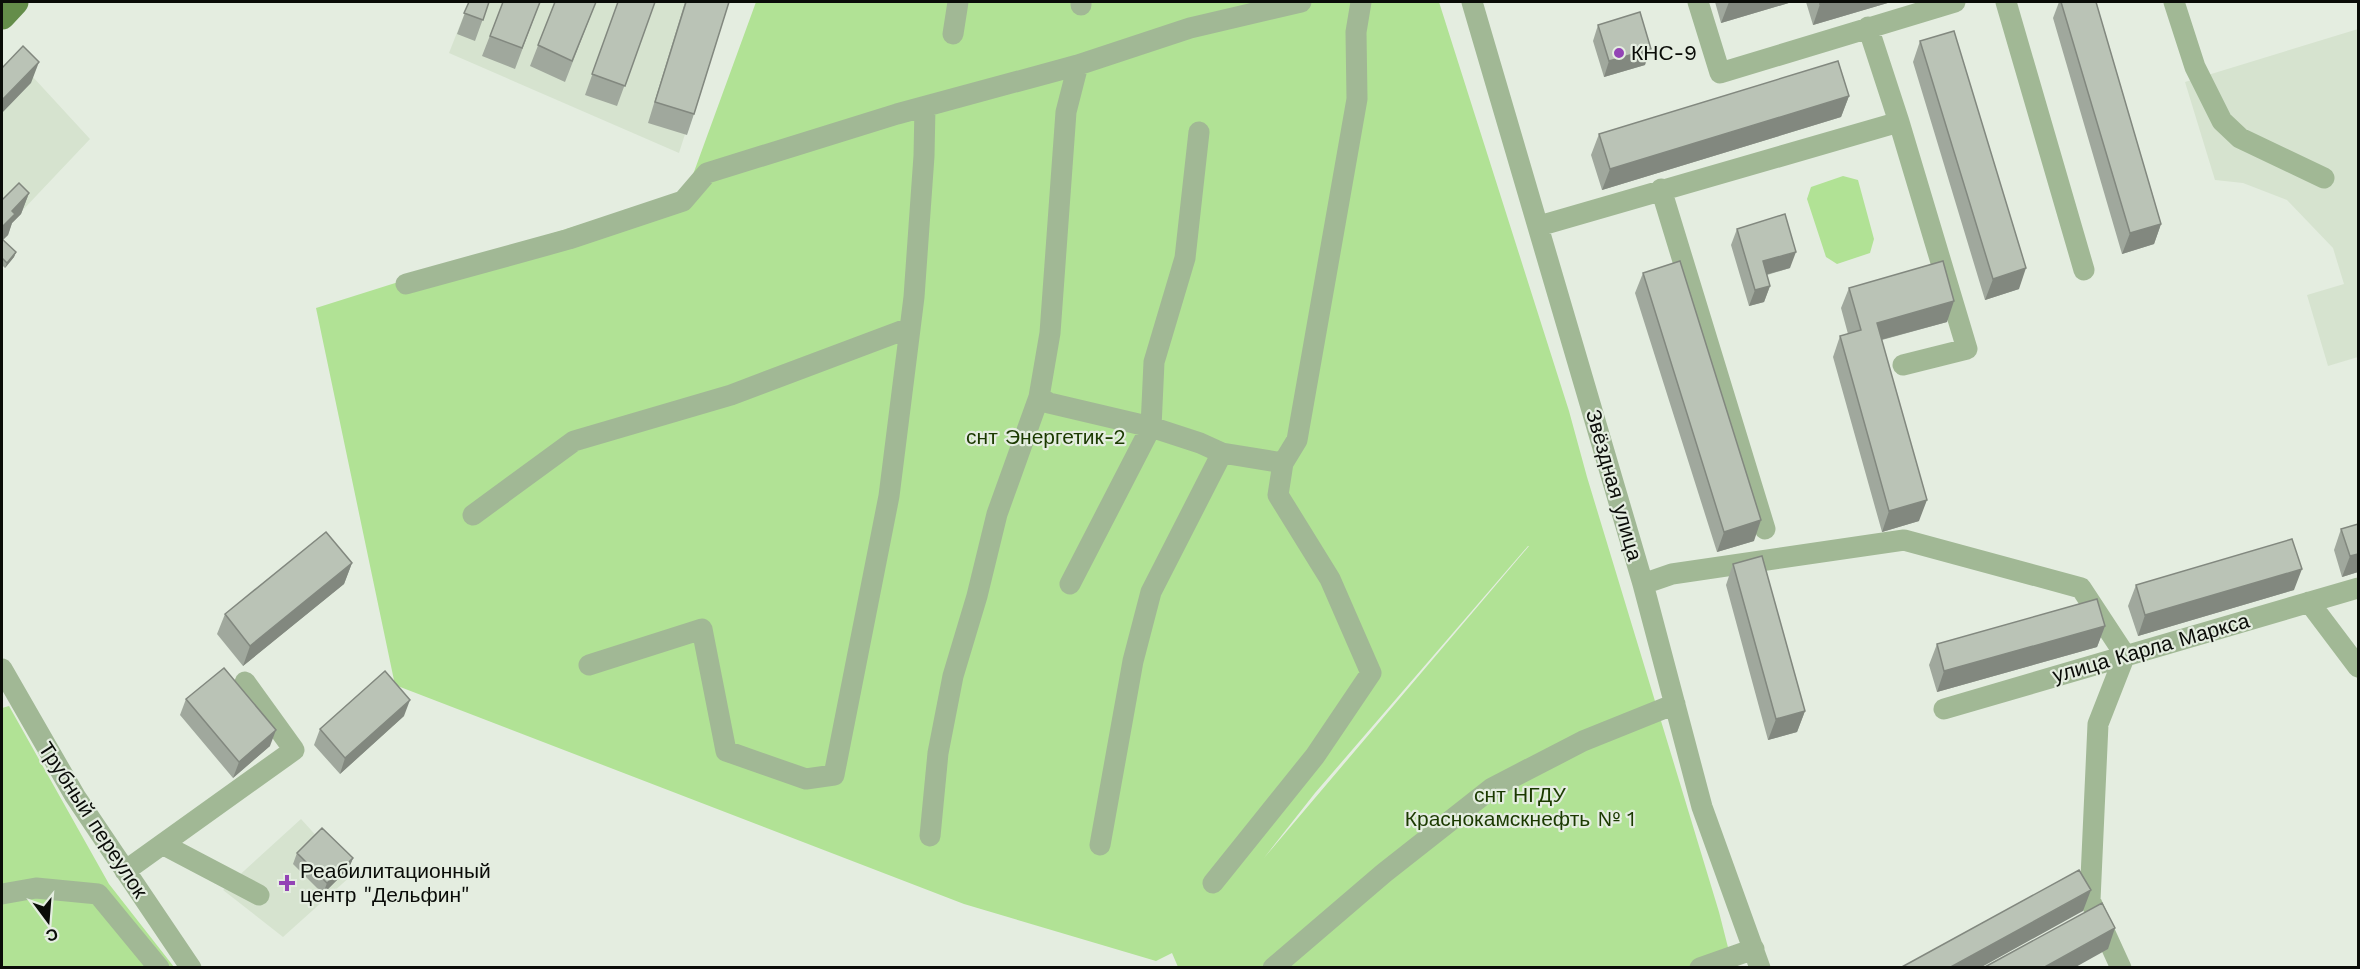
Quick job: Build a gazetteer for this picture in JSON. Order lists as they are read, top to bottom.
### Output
{
  "streets": {
    "street": ["Звёздная улица", "улица Карла Маркса", "Трубный переулок"]
  },
  "parks": ["снт Энергетик-2", "снт НГДУ Краснокамскнефть № 1"],
  "places": {
    "other": ["КНС-9"],
    "health": ["Реабилитационный центр \"Дельфин\""]
  },
  "north": "bottom"
}
